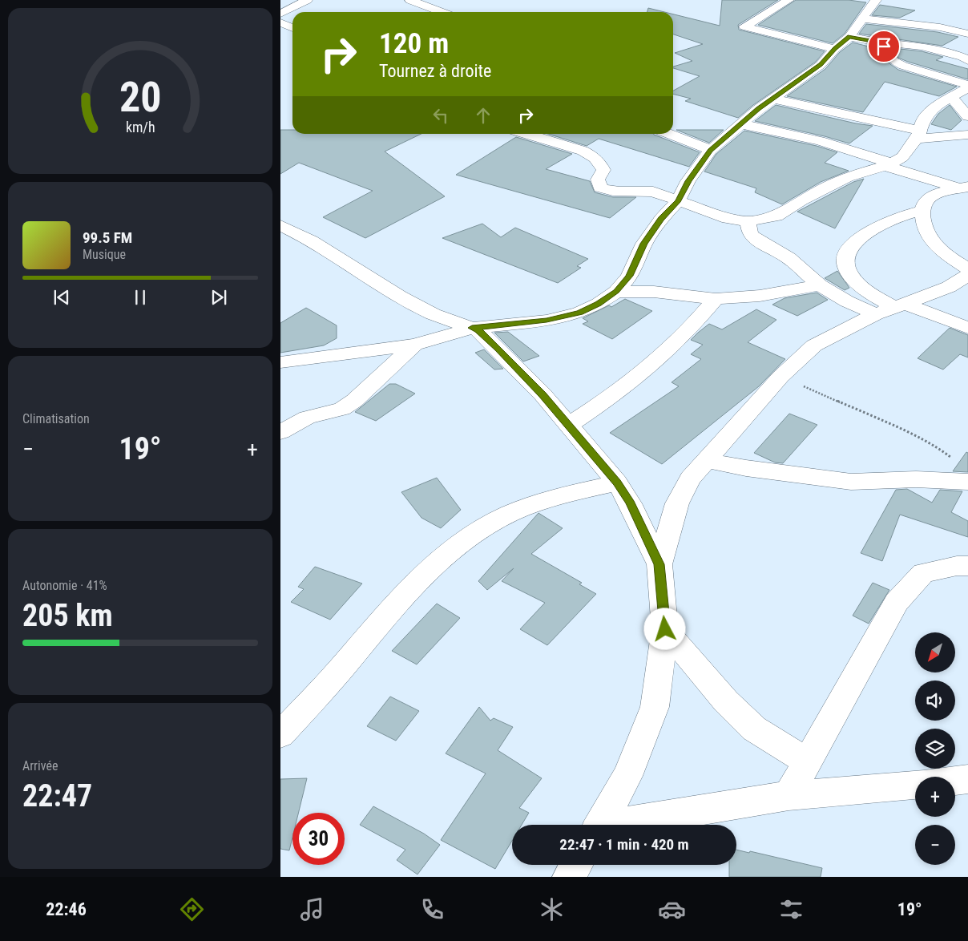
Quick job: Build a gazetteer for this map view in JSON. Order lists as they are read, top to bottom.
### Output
{
  "north": "bottom left",
  "page": {
    "turn": ["120 m", "Tournez à droite"],
    "song": ["99.5 FM", "Musique"],
    "tile": [
      "Climatisation",
      ["Autonomie · 41%", "205 km"],
      ["Arrivée", "22:47"]
    ],
    "heat": ["−", "19°", "+"],
    "map_buttons": ["+", "−"],
    "limit": "30",
    "trip": "22:47 · 1 min · 420 m",
    "tabs": ["22:46", "19°"],
    "gauge": ["20", "km/h"]
  }
}
